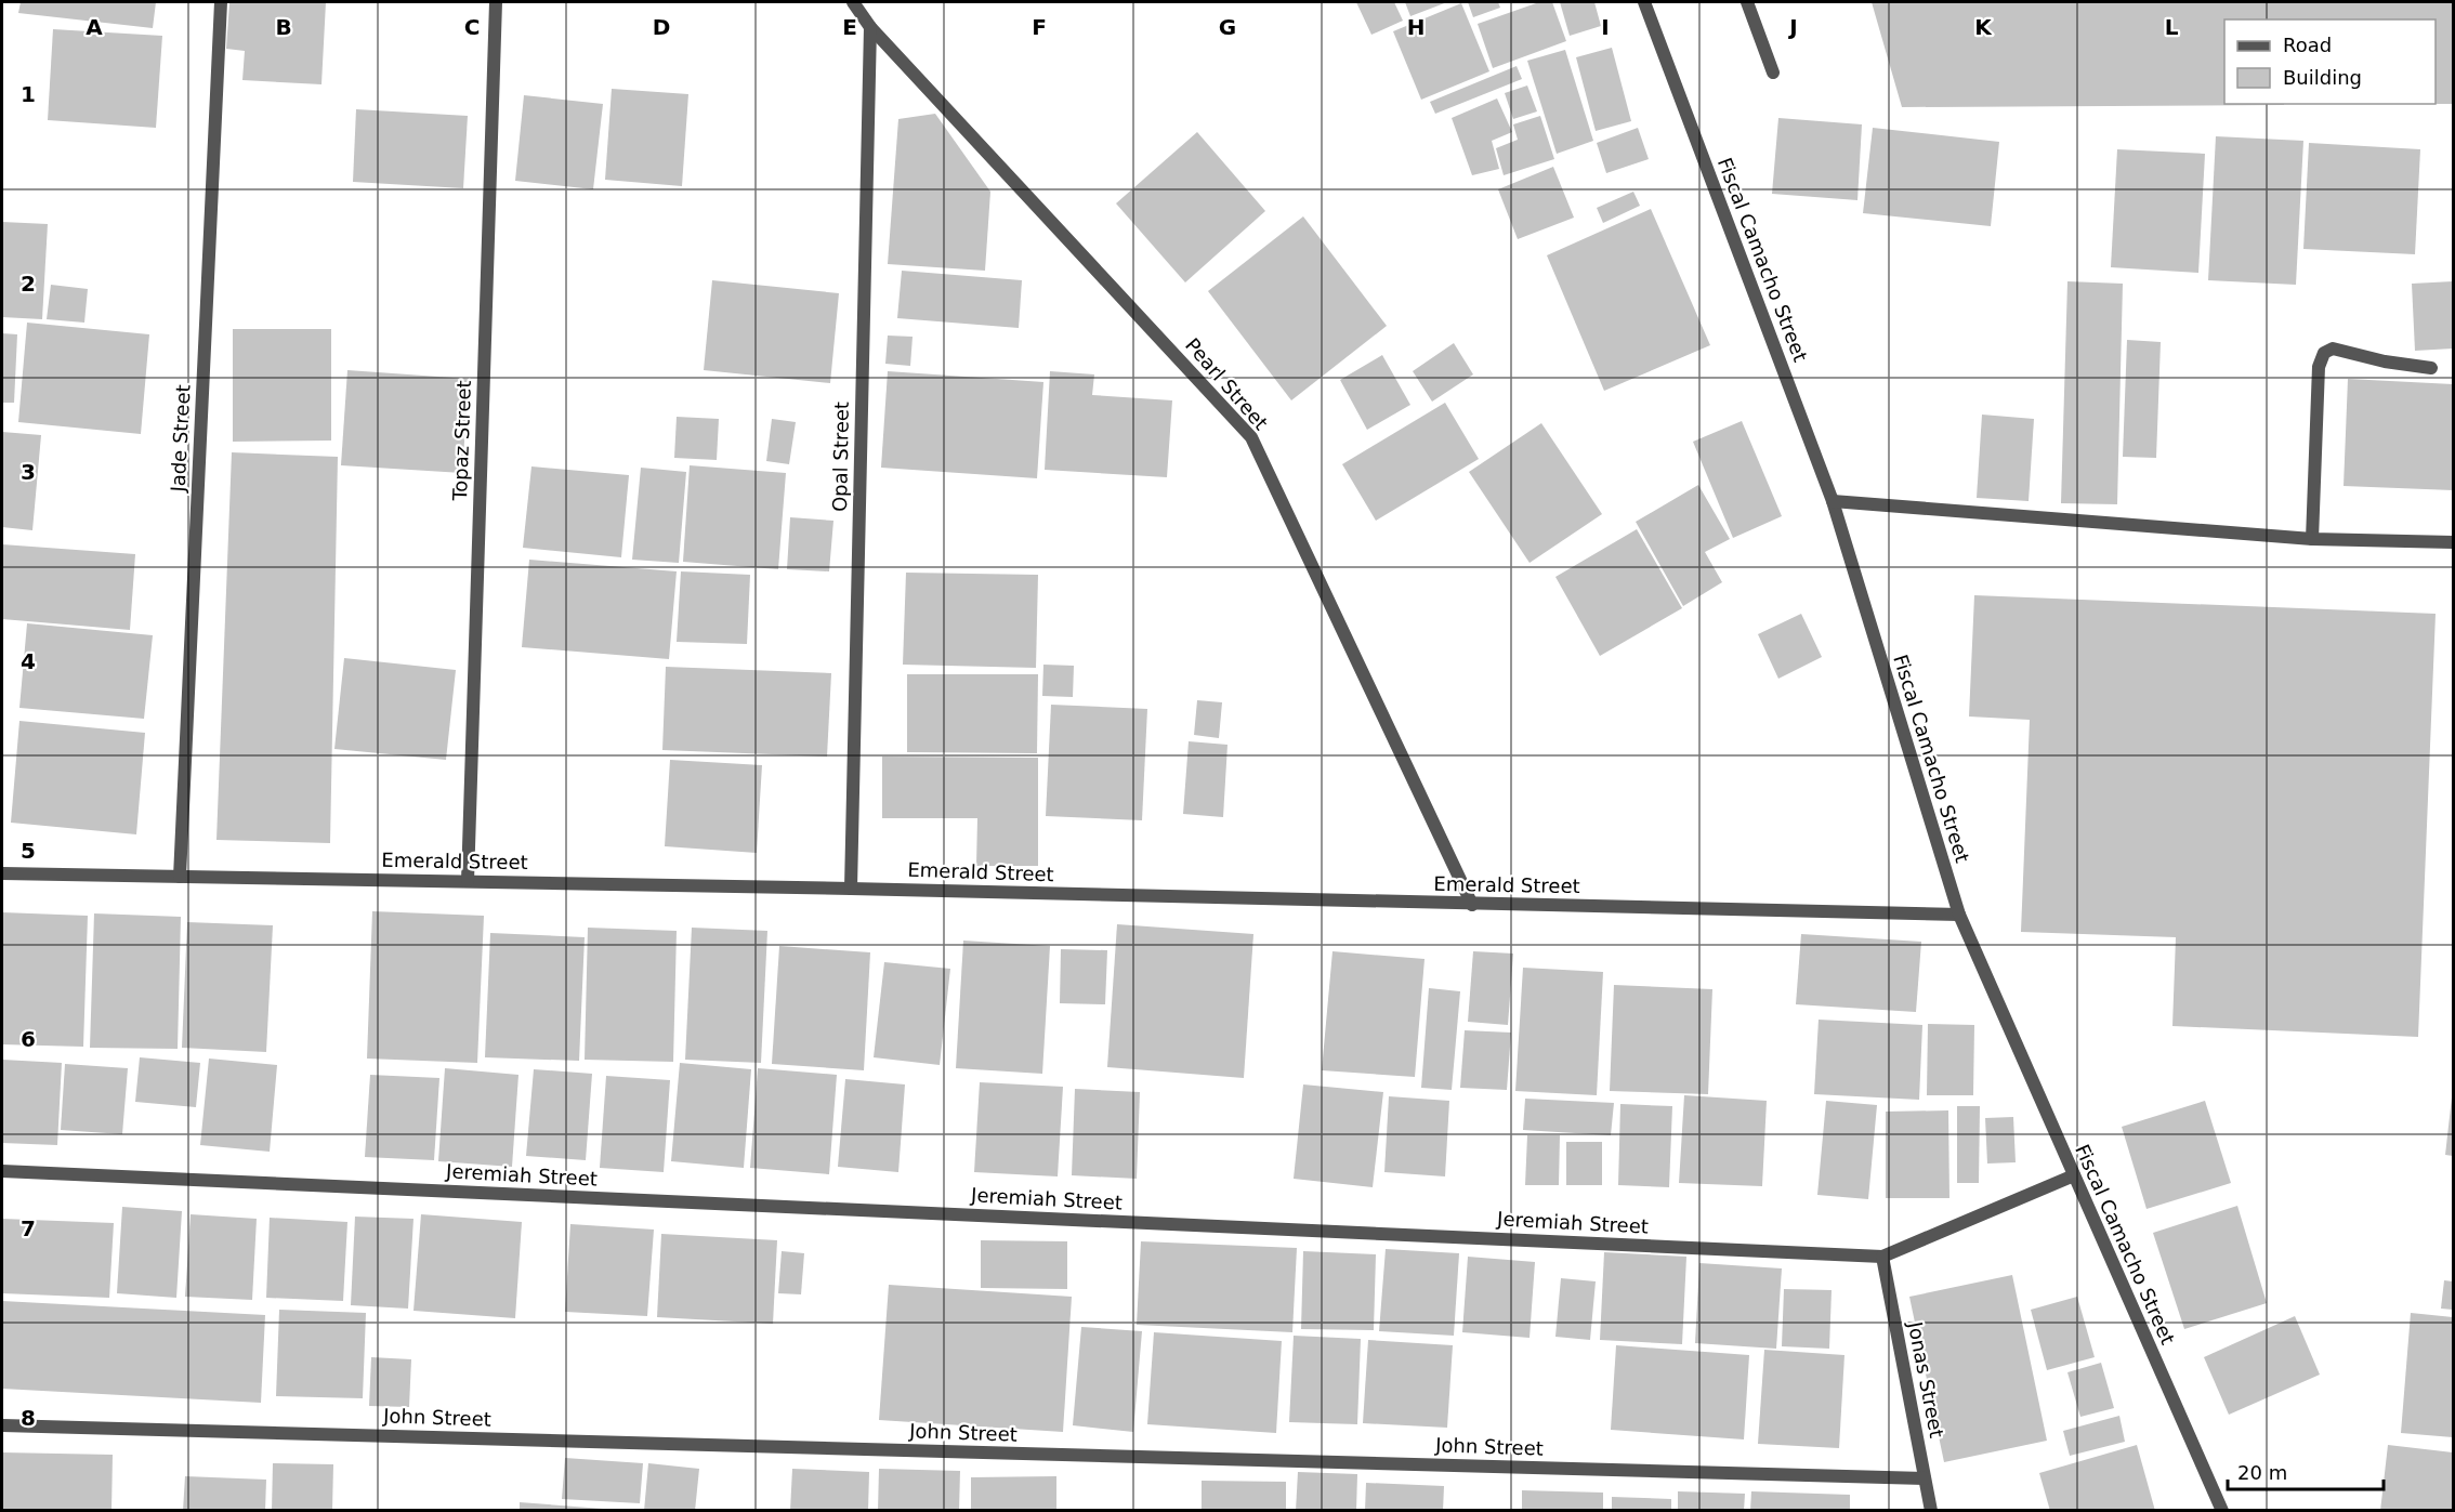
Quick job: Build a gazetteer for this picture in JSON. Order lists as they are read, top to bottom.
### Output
{
  "streets": {
    "street": [
      "Fiscal Camacho Street",
      "Pearl Street",
      "Jade Street",
      "Topaz Street",
      "Opal Street",
      "Emerald Street",
      "Jeremiah Street",
      "Jonas Street",
      "John Street"
    ]
  },
  "crossings": [
    ["Fiscal Camacho Street", "Emerald Street"],
    ["Fiscal Camacho Street", "Jeremiah Street"],
    ["Pearl Street", "Opal Street"],
    ["Pearl Street", "Emerald Street"],
    ["Jade Street", "Emerald Street"],
    ["Topaz Street", "Emerald Street"],
    ["Opal Street", "Emerald Street"],
    ["Jeremiah Street", "Jonas Street"],
    ["Jonas Street", "John Street"]
  ],
  "legend": ["Road", "Building"],
  "scale_bar": "20 m",
  "grid": {
    "columns": [
      "A",
      "B",
      "C",
      "D",
      "E",
      "F",
      "G",
      "H",
      "I",
      "J",
      "K",
      "L"
    ],
    "rows": [
      "1",
      "2",
      "3",
      "4",
      "5",
      "6",
      "7",
      "8"
    ]
  }
}
